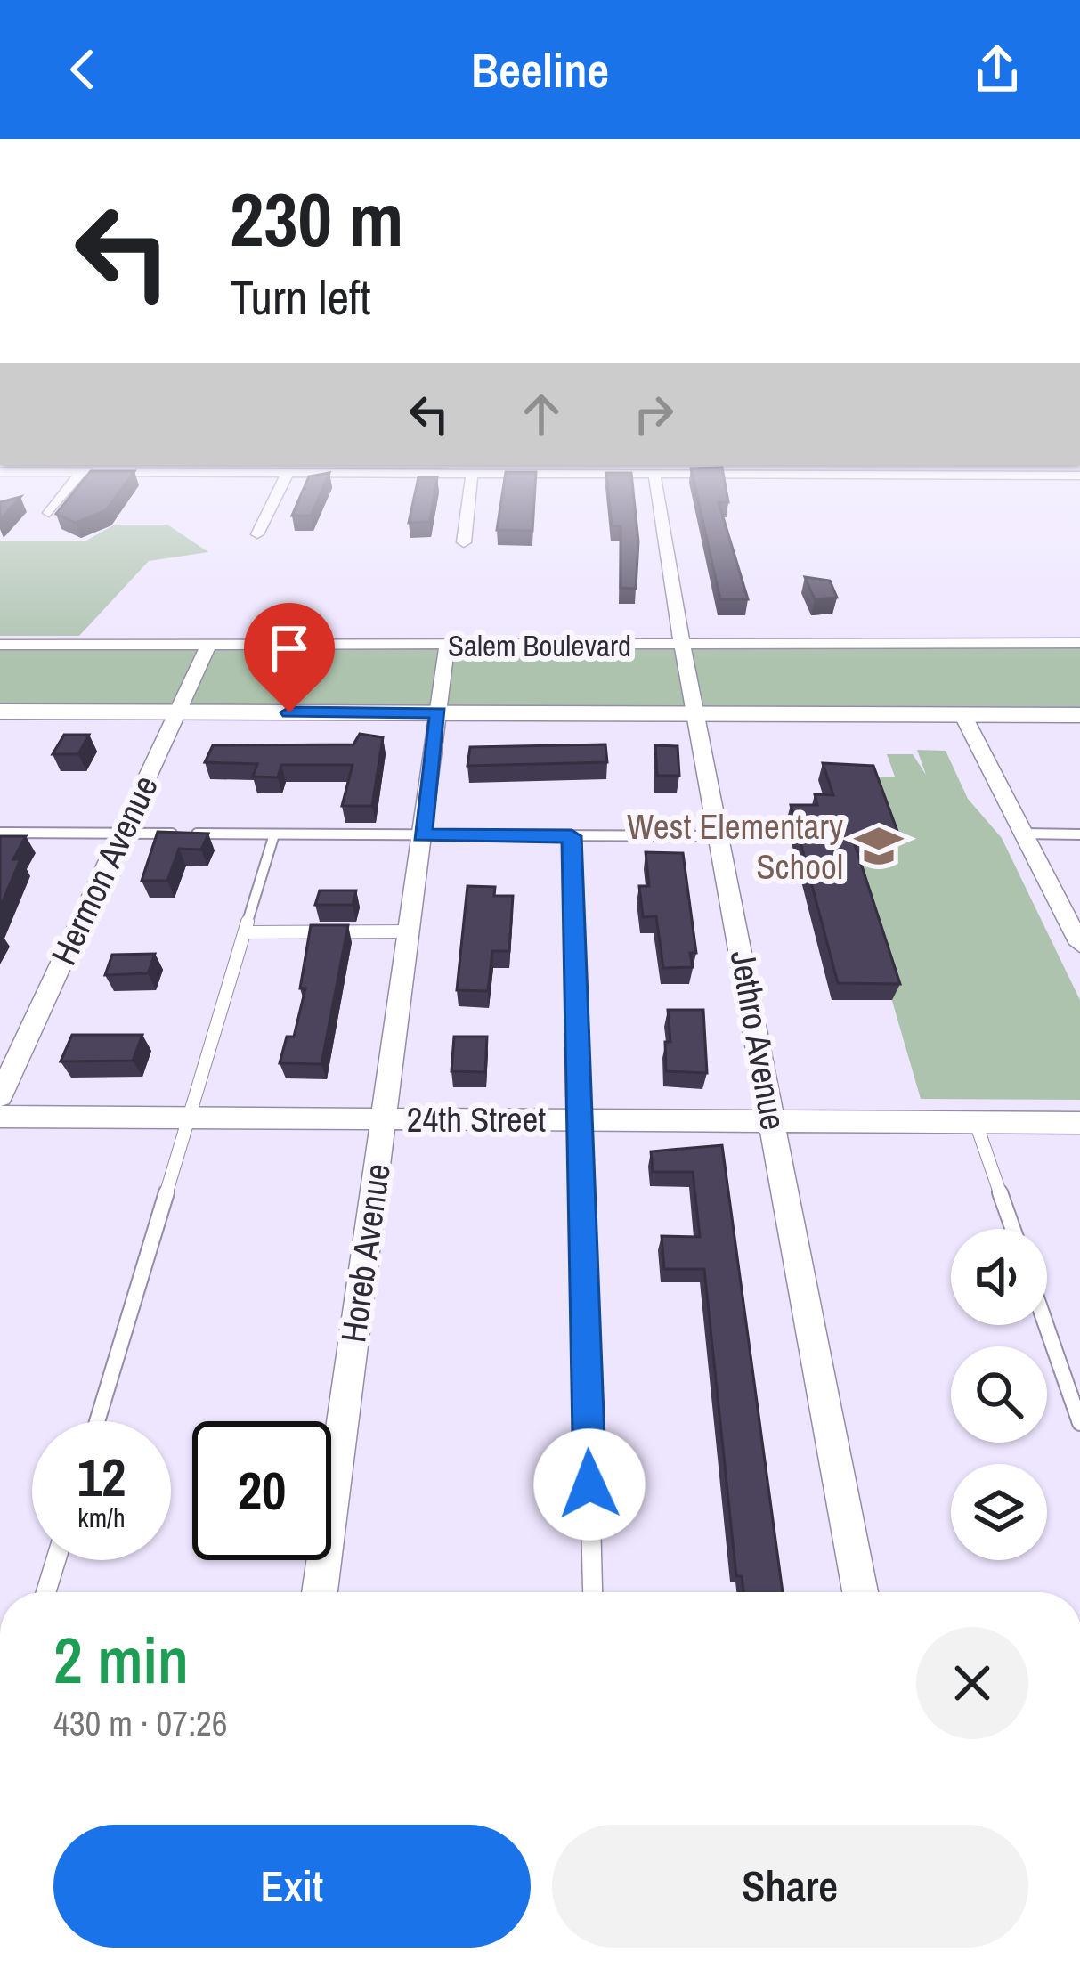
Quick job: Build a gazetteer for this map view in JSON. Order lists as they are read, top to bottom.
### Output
{
  "streets": {
    "street": [
      "Salem Boulevard",
      "Hermon Avenue",
      "Jethro Avenue",
      "24th Street",
      "Horeb Avenue"
    ]
  },
  "crossings": [
    ["Salem Boulevard", "Hermon Avenue"],
    ["Salem Boulevard", "Jethro Avenue"],
    ["Salem Boulevard", "Horeb Avenue"],
    ["Jethro Avenue", "24th Street"],
    ["24th Street", "Horeb Avenue"]
  ],
  "places": {
    "school or university": ["West Elementary School"]
  },
  "page": {
    "header": "Beeline",
    "turn": ["230 m", "Turn left"],
    "speed": "12 km/h",
    "limit": "20",
    "heading": ["2 min", "430 m · 07:26"],
    "buttons": ["Exit", "Share"]
  }
}
